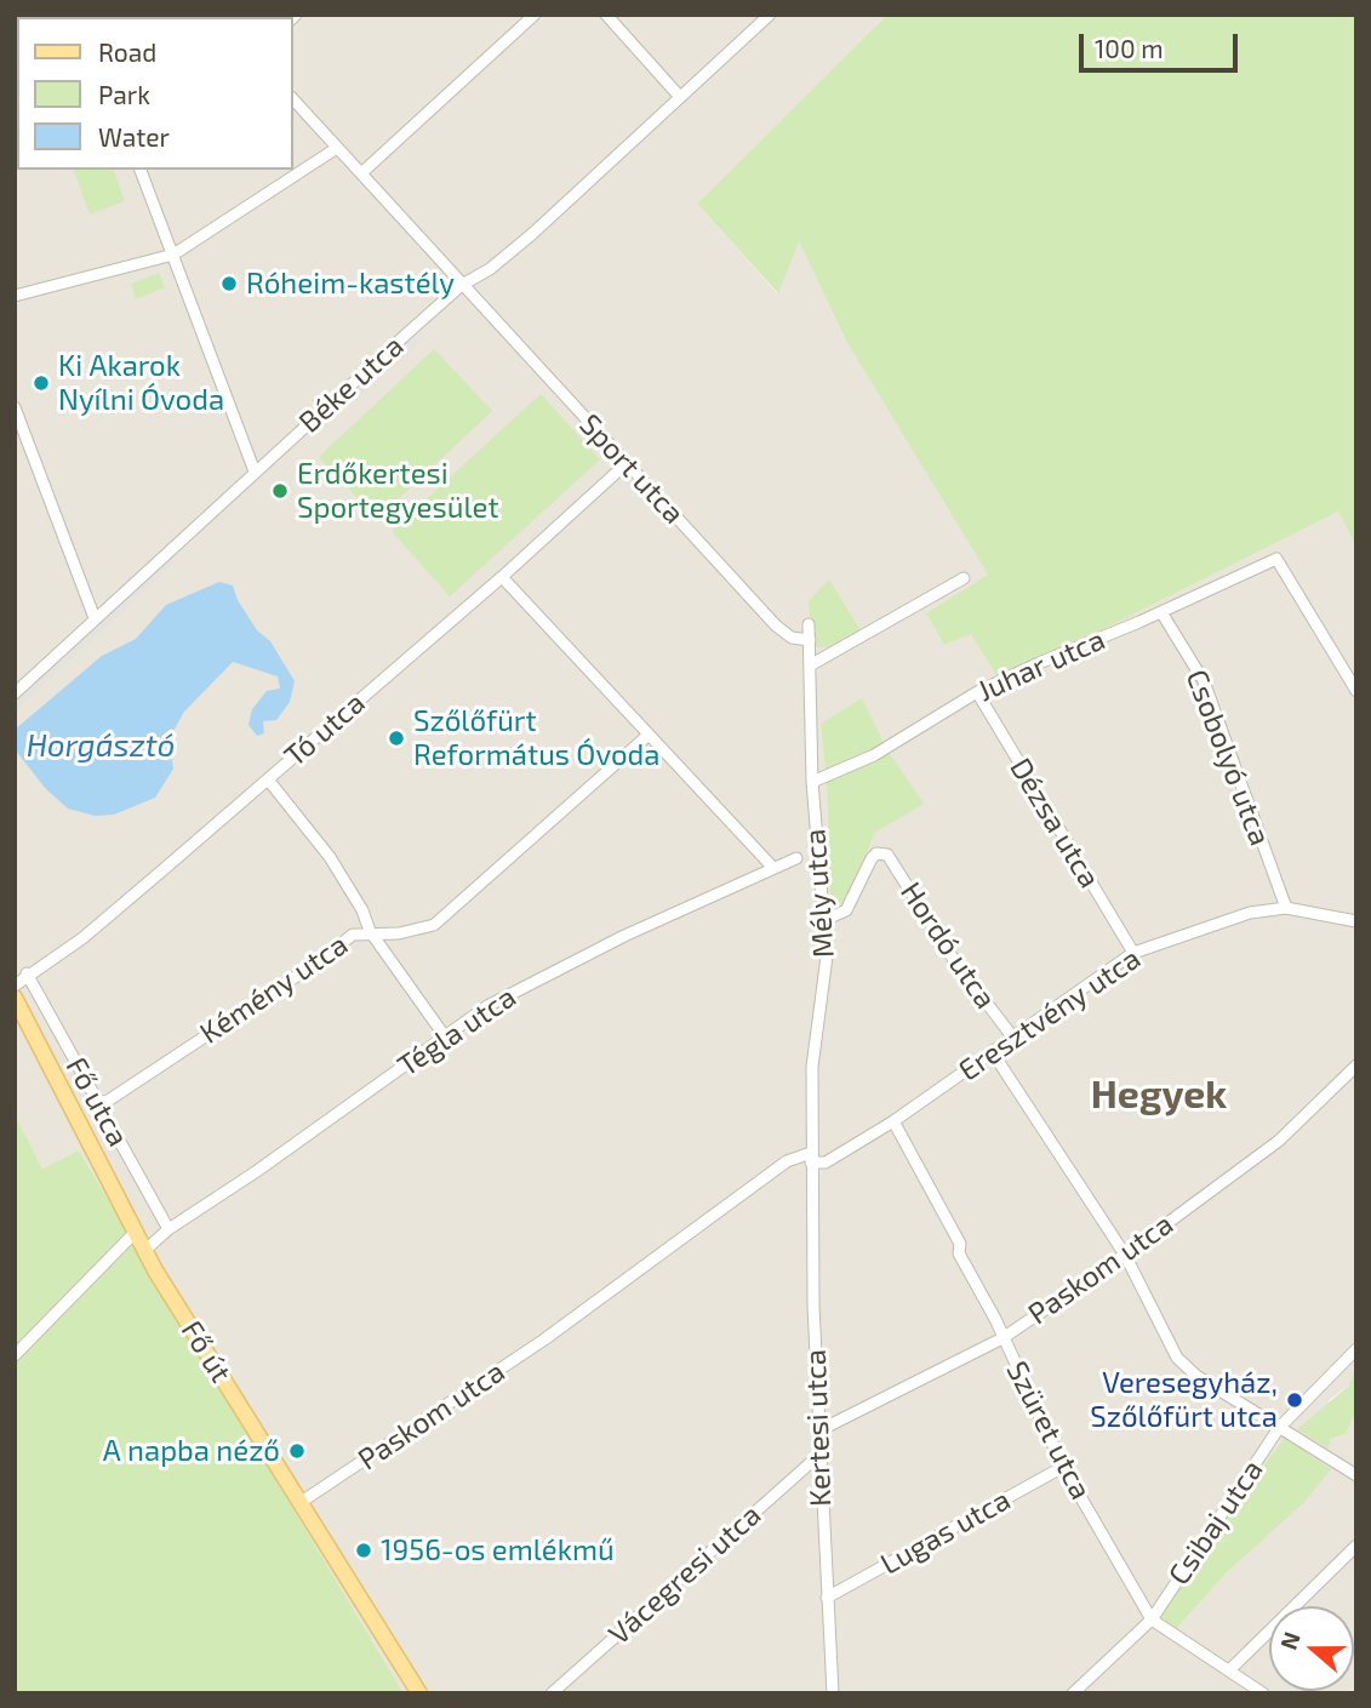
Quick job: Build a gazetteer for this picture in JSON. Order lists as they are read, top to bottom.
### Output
{
  "streets": {
    "main road": ["Fő út"],
    "street": [
      "Béke utca",
      "Sport utca",
      "Juhar utca",
      "Tó utca",
      "Csobolyó utca",
      "Dézsa utca",
      "Mély utca",
      "Hordó utca",
      "Kémény utca",
      "Eresztvény utca",
      "Tégla utca",
      "Fő utca",
      "Paskom utca",
      "Kertesi utca",
      "Szüret utca",
      "Csibaj utca",
      "Lugas utca",
      "Vácegresi utca"
    ]
  },
  "crossings": [
    ["Béke utca", "Sport utca"],
    ["Sport utca", "Tó utca"],
    ["Sport utca", "Mély utca"],
    ["Juhar utca", "Csobolyó utca"],
    ["Juhar utca", "Dézsa utca"],
    ["Juhar utca", "Mély utca"],
    ["Tó utca", "Fő utca"],
    ["Csobolyó utca", "Eresztvény utca"],
    ["Dézsa utca", "Eresztvény utca"],
    ["Mély utca", "Hordó utca"],
    ["Mély utca", "Eresztvény utca"],
    ["Mély utca", "Paskom utca"],
    ["Mély utca", "Kertesi utca"],
    ["Hordó utca", "Eresztvény utca"],
    ["Kémény utca", "Fő utca"],
    ["Eresztvény utca", "Paskom utca"],
    ["Eresztvény utca", "Kertesi utca"],
    ["Eresztvény utca", "Szüret utca"],
    ["Tégla utca", "Fő utca"],
    ["Tégla utca", "Fő út"],
    ["Paskom utca", "Fő út"],
    ["Paskom utca", "Kertesi utca"],
    ["Paskom utca", "Szüret utca"],
    ["Kertesi utca", "Lugas utca"],
    ["Kertesi utca", "Vácegresi utca"],
    ["Szüret utca", "Csibaj utca"],
    ["Szüret utca", "Lugas utca"]
  ],
  "districts": ["Hegyek"],
  "water": ["Horgásztó"],
  "places": [
    "Róheim-kastély",
    "Ki Akarok Nyílni Óvoda",
    "Erdőkertesi Sportegyesület",
    "Szőlőfürt Református Óvoda",
    "Veresegyház, Szőlőfürt utca",
    "A napba néző",
    "1956-os emlékmű"
  ],
  "legend": ["Road", "Park", "Water"],
  "scale_bar": "100 m",
  "north": "left"
}
